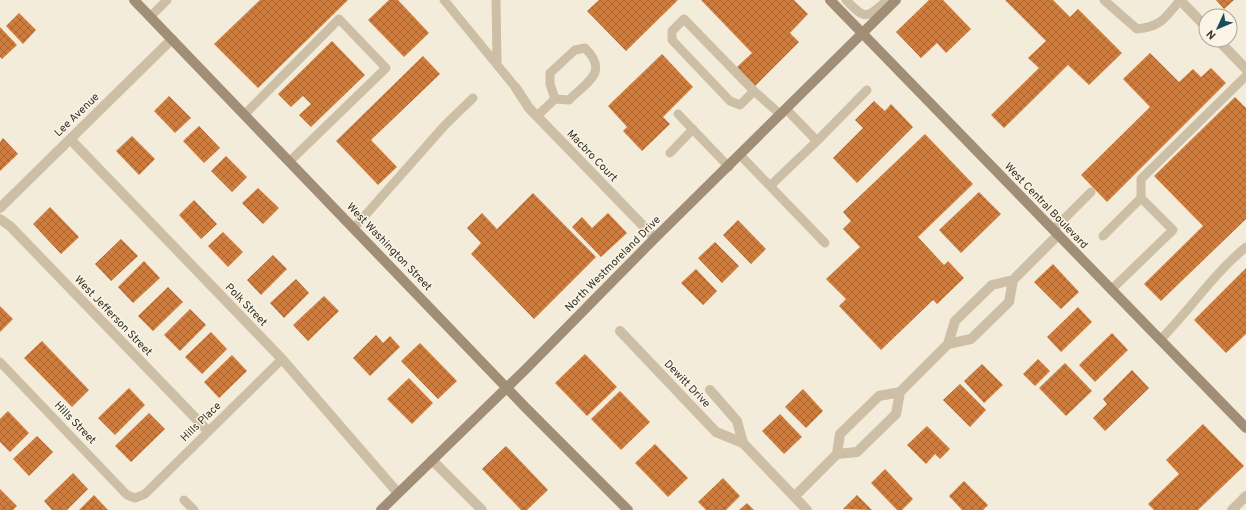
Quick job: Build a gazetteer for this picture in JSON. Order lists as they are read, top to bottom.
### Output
{
  "streets": {
    "street": [
      "Lee Avenue",
      "Macbro Court",
      "West Central Boulevard",
      "West Washington Street",
      "North Westmoreland Drive",
      "Polk Street",
      "West Jefferson Street",
      "Dewitt Drive"
    ],
    "lane": ["Hills Place", "Hills Street"]
  },
  "crossings": [
    ["Lee Avenue", "West Washington Street"],
    ["Lee Avenue", "Polk Street"],
    ["Macbro Court", "North Westmoreland Drive"],
    ["West Central Boulevard", "North Westmoreland Drive"],
    ["West Washington Street", "North Westmoreland Drive"],
    ["North Westmoreland Drive", "Polk Street"],
    ["Polk Street", "Hills Place"],
    ["West Jefferson Street", "Hills Place"],
    ["Hills Place", "Hills Street"]
  ],
  "north": "bottom left"
}
